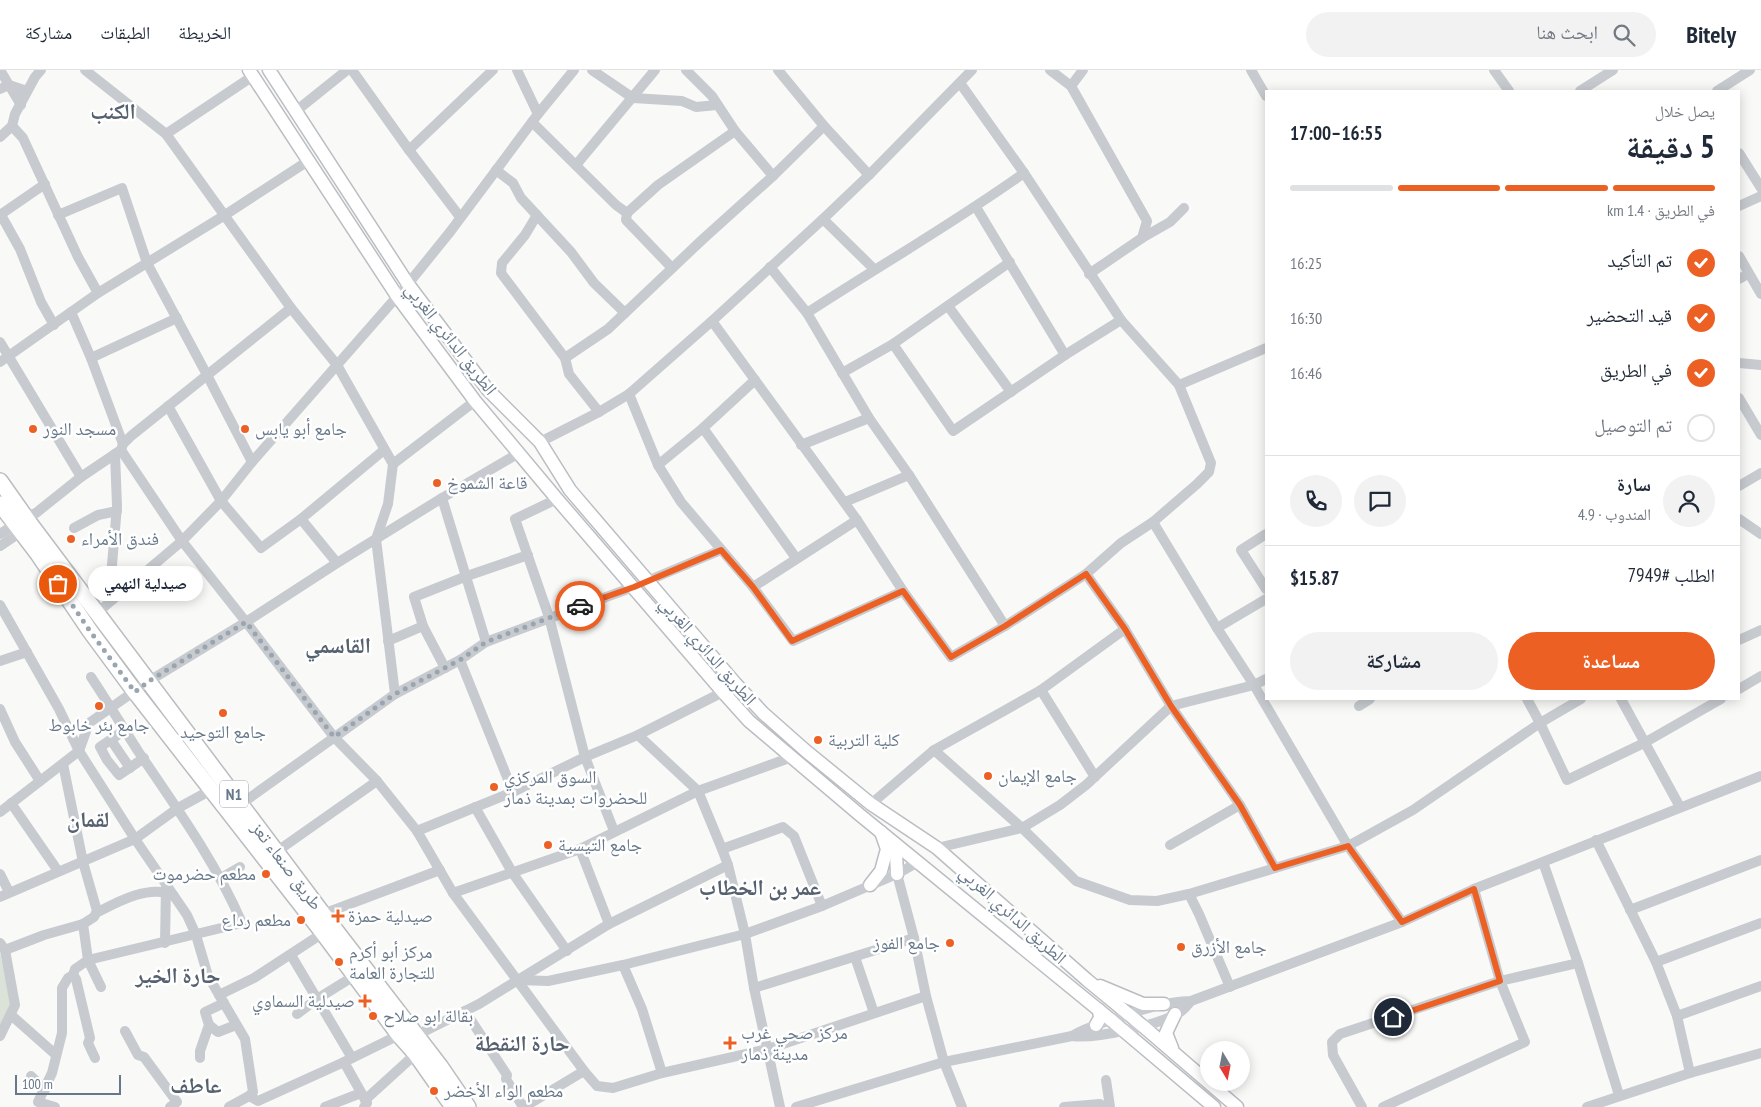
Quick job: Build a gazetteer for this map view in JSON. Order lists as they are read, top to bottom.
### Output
{
  "streets": {
    "highway": ["N1", "طريق صنعاء تعز"],
    "main road": ["الطريق الدائري الغربي"]
  },
  "districts": [
    "الكنب",
    "القاسمي",
    "لقمان",
    "عمر بن الخطاب",
    "حارة الخير",
    "حارة النقطة",
    "عاطف"
  ],
  "places": {
    "other": [
      "مسجد النور",
      "جامع أبو يابس",
      "قاعة الشموخ",
      "فندق الأمراء",
      "صيدلية النهمي",
      "جامع بئر خابوط",
      "جامع التوحيد",
      "كلية التربية",
      "جامع الإيمان",
      "السوق المركزي للحضروات بمدينة ذمار",
      "جامع التيسية",
      "مطعم حضرموت",
      "مطعم رداع",
      "جامع الفوز",
      "جامع الأزرق",
      "مركز أبو أكرم للتجارة العامة",
      "بقالة ابو صلاح",
      "مطعم الواء الأخضر"
    ],
    "health": ["صيدلية حمزة", "صيدلية السماوي", "مركز صحي غرب مدينة ذمار"]
  },
  "scale_bar": "100 m",
  "north": "bottom",
  "page": {
    "header": "Bitely",
    "search": "ابحث هنا",
    "nav": ["الخريطة", "الطبقات", "مشاركة"],
    "heading": ["5 دقيقة", "يصل خلال", "16:55–17:00"],
    "panel": [
      "سارة",
      "المندوب · 4.9",
      "الطلب #7949",
      "$15.87"
    ],
    "bar": "في الطريق · 1.4 km",
    "list": [
      ["تم التأكيد", "16:25"],
      ["قيد التحضير", "16:30"],
      ["في الطريق", "16:46"],
      "تم التوصيل"
    ],
    "bubble": "صيدلية النهمي",
    "buttons": ["مساعدة", "مشاركة"],
    "scale": "100 m"
  }
}
